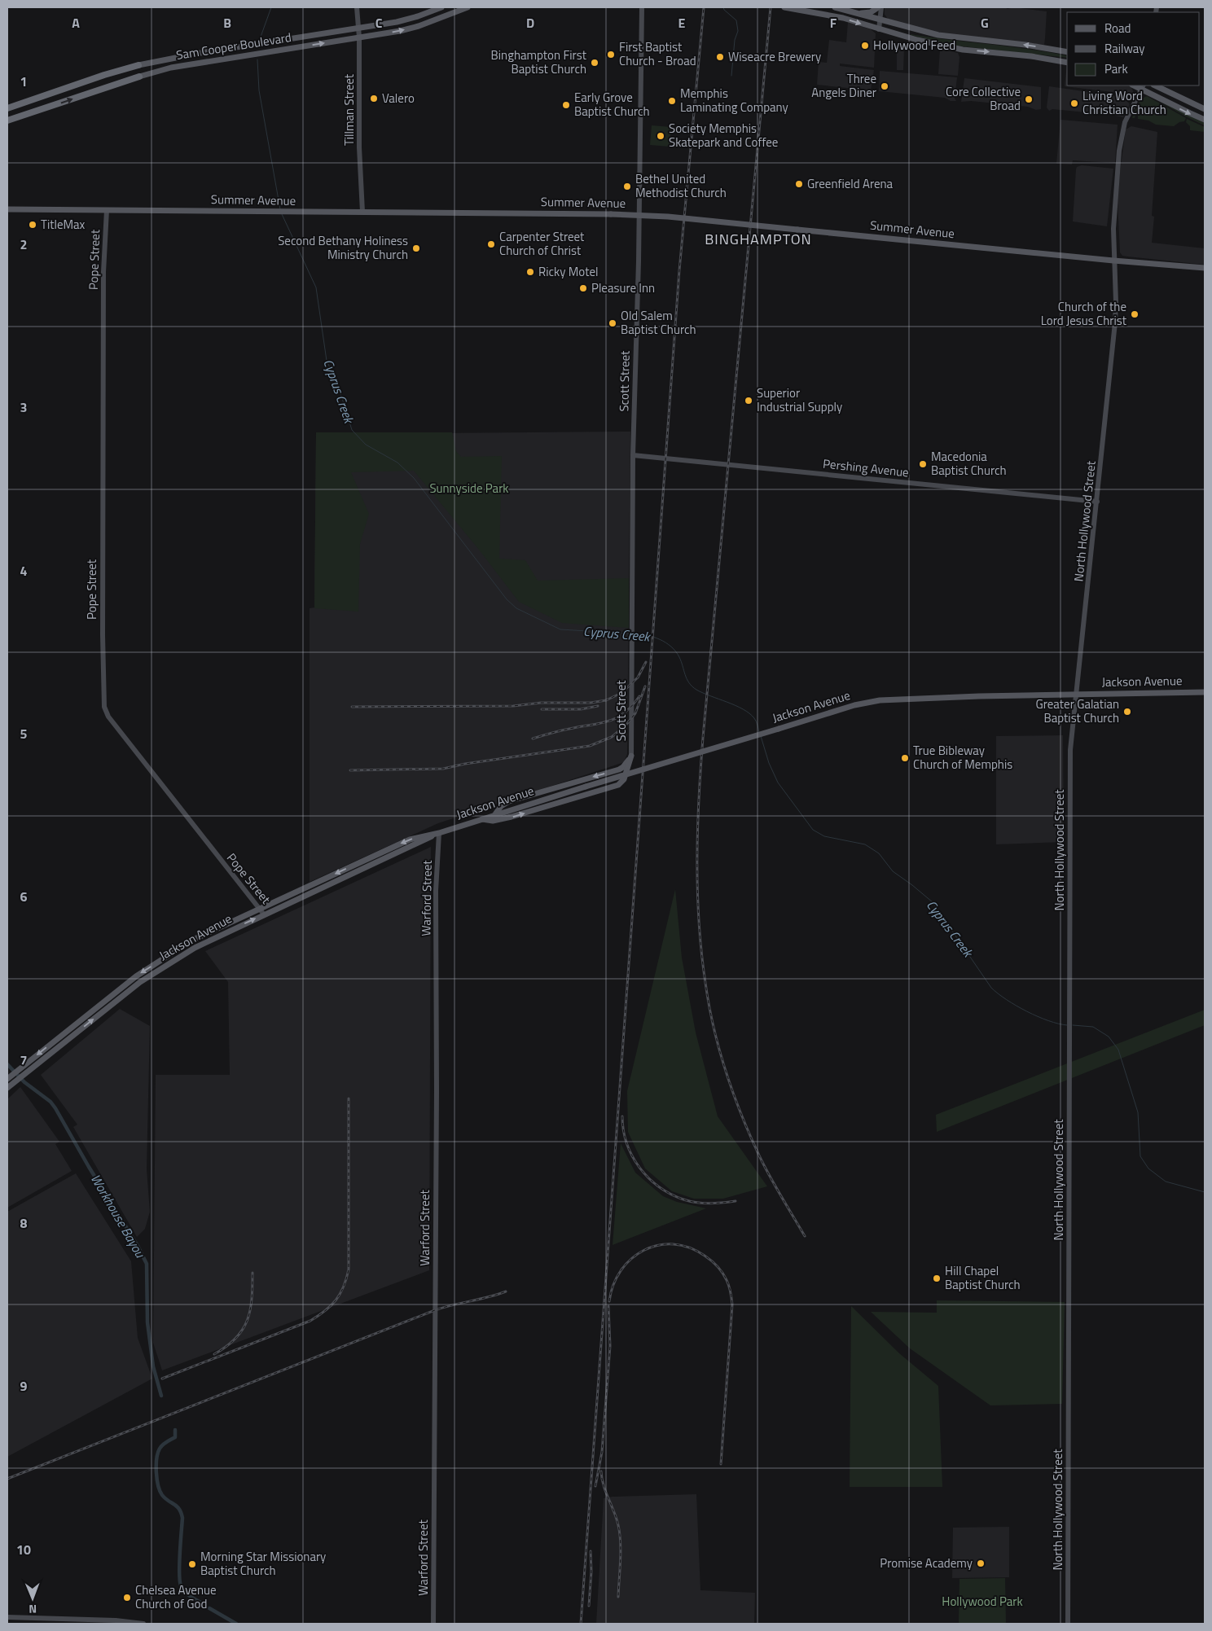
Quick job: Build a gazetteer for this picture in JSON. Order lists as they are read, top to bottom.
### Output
{
  "streets": {
    "highway": ["Sam Cooper Boulevard"],
    "main road": [
      "Tillman Street",
      "Summer Avenue",
      "Pope Street",
      "Scott Street",
      "Pershing Avenue",
      "North Hollywood Street",
      "Jackson Avenue",
      "Warford Street"
    ]
  },
  "crossings": [
    ["Sam Cooper Boulevard", "Tillman Street"],
    ["Tillman Street", "Summer Avenue"],
    ["Summer Avenue", "Pope Street"],
    ["Summer Avenue", "North Hollywood Street"],
    ["Pope Street", "Jackson Avenue"],
    ["Scott Street", "Pershing Avenue"],
    ["Pershing Avenue", "North Hollywood Street"],
    ["North Hollywood Street", "Jackson Avenue"],
    ["Jackson Avenue", "Warford Street"]
  ],
  "districts": ["BINGHAMPTON"],
  "water": ["Cyprus Creek", "Workhouse Bayou"],
  "parks": ["Sunnyside Park", "Hollywood Park"],
  "places": [
    "Hollywood Feed",
    "First Baptist Church - Broad",
    "Wiseacre Brewery",
    "Binghampton First Baptist Church",
    "Three Angels Diner",
    "Valero",
    "Core Collective Broad",
    "Memphis Laminating Company",
    "Living Word Christian Church",
    "Early Grove Baptist Church",
    "Society Memphis Skatepark and Coffee",
    "Greenfield Arena",
    "Bethel United Methodist Church",
    "TitleMax",
    "Carpenter Street Church of Christ",
    "Second Bethany Holiness Ministry Church",
    "Ricky Motel",
    "Pleasure Inn",
    "Church of the Lord Jesus Christ",
    "Old Salem Baptist Church",
    "Superior Industrial Supply",
    "Macedonia Baptist Church",
    "Greater Galatian Baptist Church",
    "True Bibleway Church of Memphis",
    "Hill Chapel Baptist Church",
    "Promise Academy",
    "Morning Star Missionary Baptist Church",
    "Chelsea Avenue Church of God"
  ],
  "legend": ["Road", "Railway", "Park"],
  "north": "bottom",
  "grid": {
    "columns": [
      "A",
      "B",
      "C",
      "D",
      "E",
      "F",
      "G"
    ],
    "rows": [
      "1",
      "2",
      "3",
      "4",
      "5",
      "6",
      "7",
      "8",
      "9",
      "10"
    ]
  }
}
